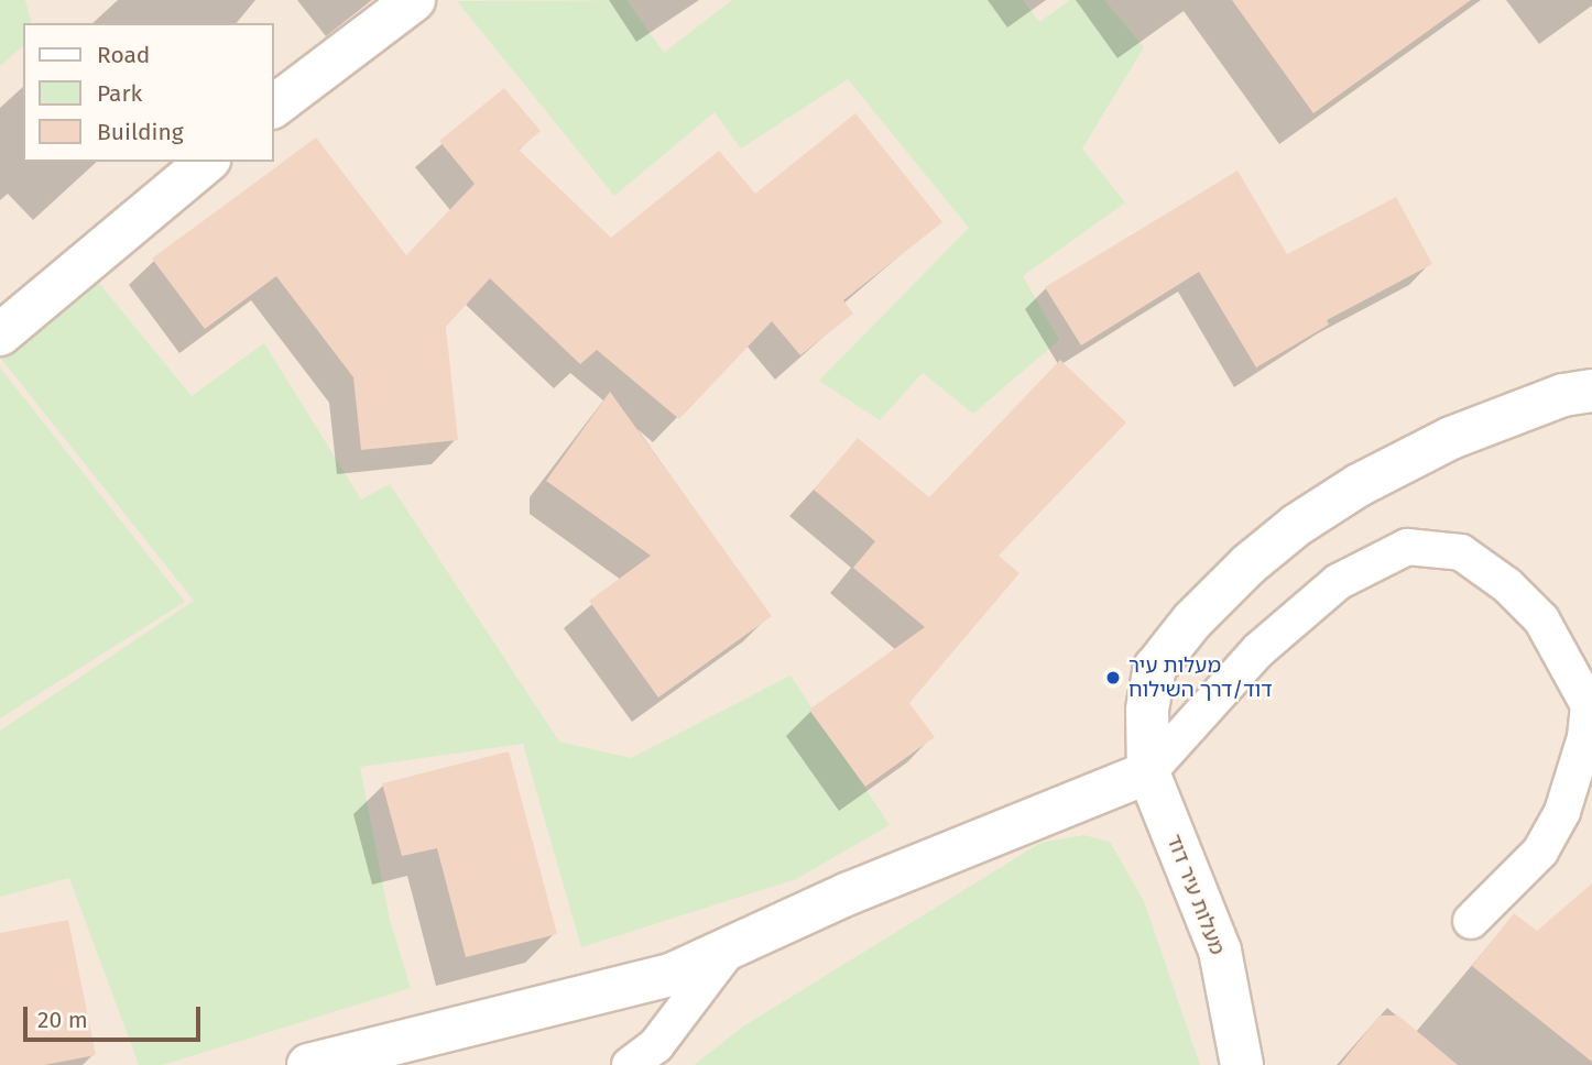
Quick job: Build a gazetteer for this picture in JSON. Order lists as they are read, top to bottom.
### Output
{
  "streets": {
    "street": ["מעלות עיר דוד"]
  },
  "places": ["מעלות עיר דוד/דרך השילוח"],
  "legend": ["Road", "Park", "Building"],
  "scale_bar": "20 m"
}
